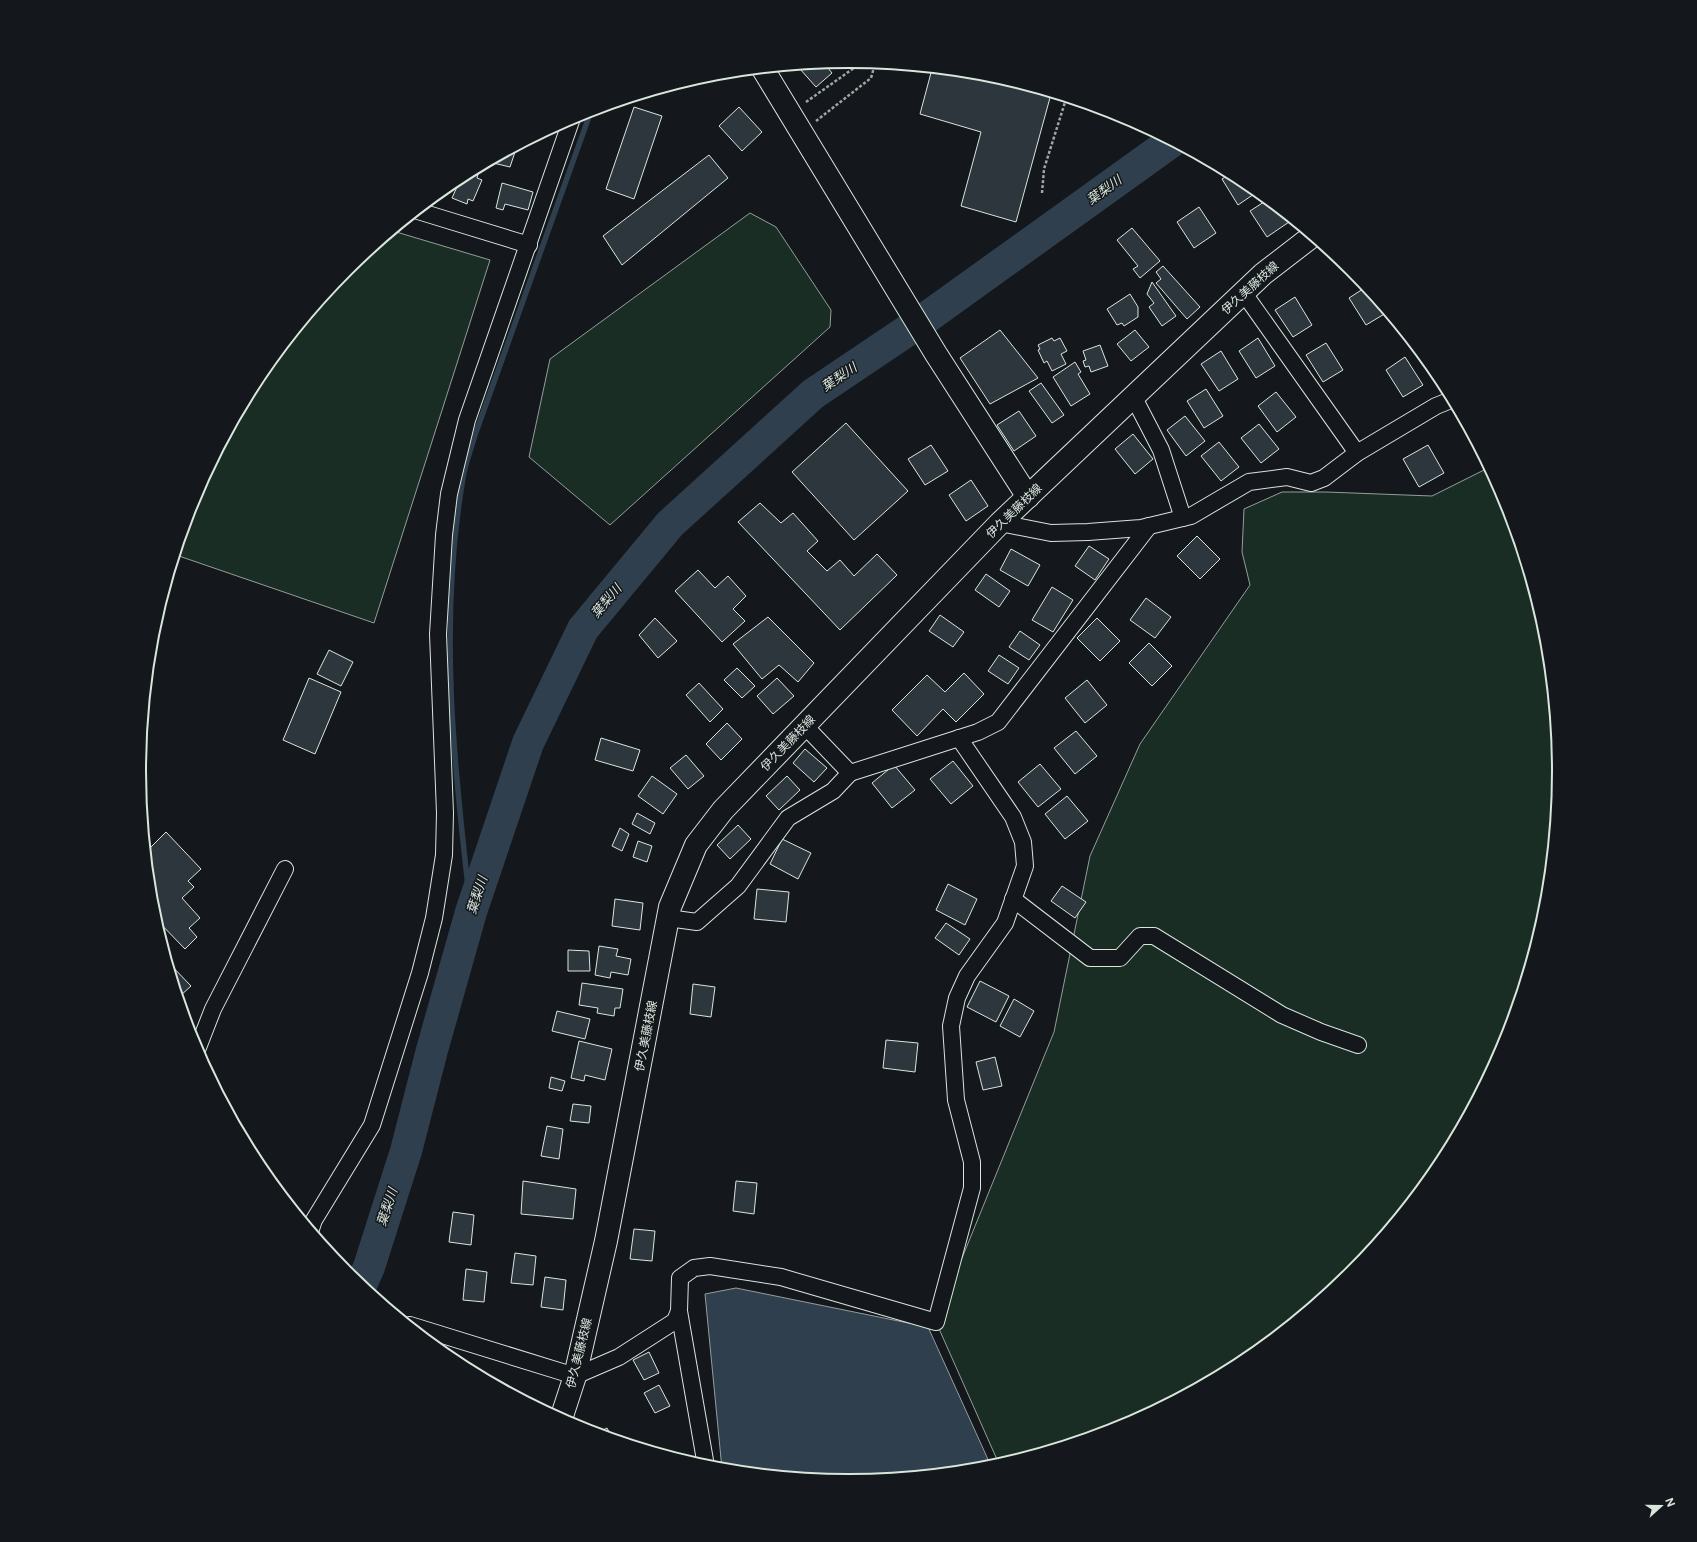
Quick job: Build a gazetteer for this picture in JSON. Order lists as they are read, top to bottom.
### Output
{
  "streets": {
    "main road": ["伊久美藤枝線"]
  },
  "water": ["葉梨川"],
  "north": "right"
}
